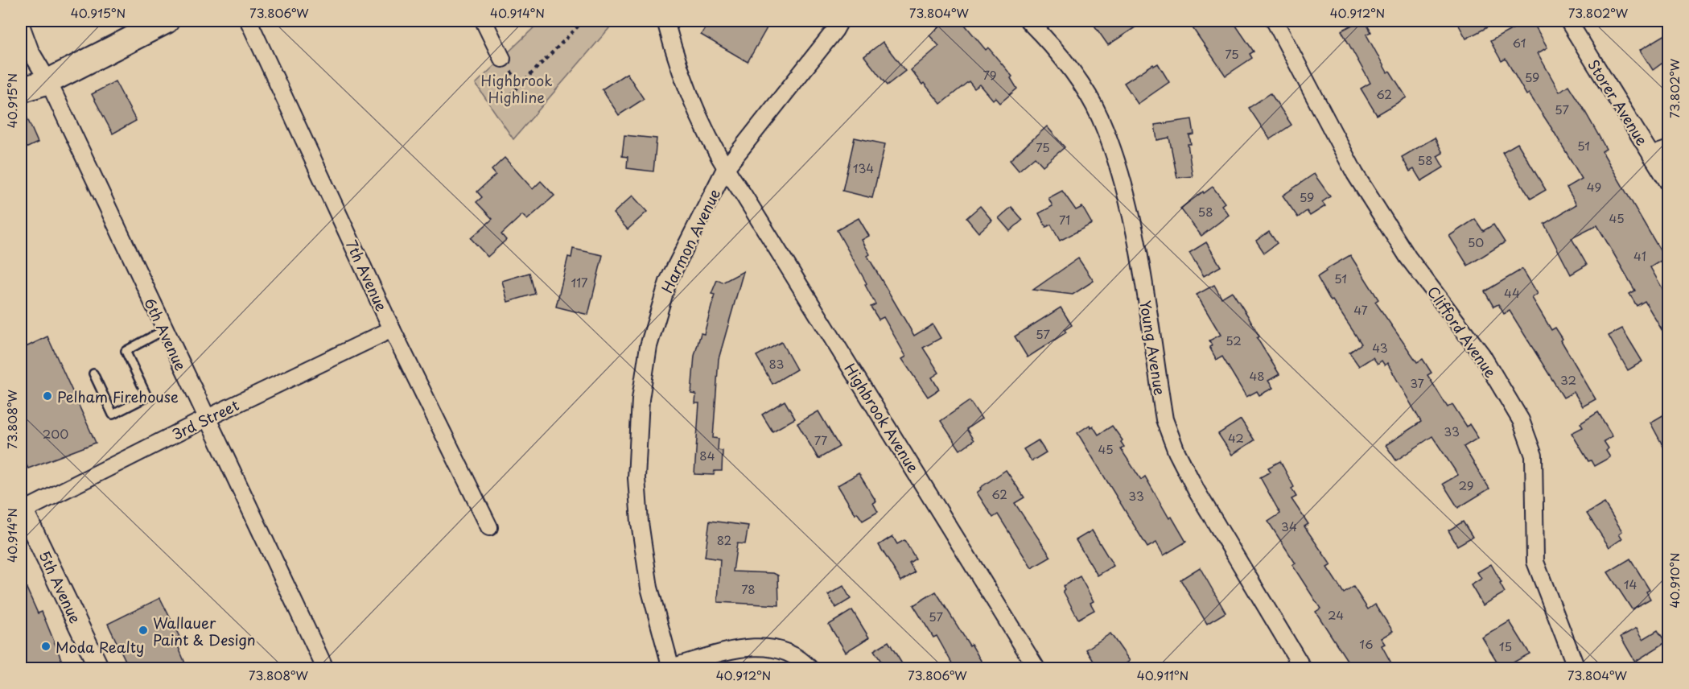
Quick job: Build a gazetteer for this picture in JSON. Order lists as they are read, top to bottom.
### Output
{
  "streets": {
    "street": [
      "Storer Avenue",
      "Harmon Avenue",
      "7th Avenue",
      "Clifford Avenue",
      "6th Avenue",
      "Young Avenue",
      "Highbrook Avenue",
      "3rd Street",
      "5th Avenue"
    ]
  },
  "crossings": [
    ["Harmon Avenue", "Highbrook Avenue"],
    ["7th Avenue", "3rd Street"],
    ["6th Avenue", "3rd Street"],
    ["3rd Street", "5th Avenue"]
  ],
  "parks": ["Highbrook Highline"],
  "places": ["Pelham Firehouse", "Wallauer Paint & Design", "Moda Realty"],
  "house_numbers": [
    "61",
    "75",
    "79",
    "59",
    "62",
    "57",
    "51",
    "75",
    "58",
    "134",
    "49",
    "59",
    "58",
    "45",
    "71",
    "50",
    "41",
    "51",
    "117",
    "44",
    "47",
    "57",
    "52",
    "43",
    "83",
    "48",
    "32",
    "37",
    "33",
    "200",
    "42",
    "77",
    "45",
    "84",
    "29",
    "62",
    "33",
    "34",
    "82",
    "14",
    "78",
    "24",
    "57",
    "16",
    "15"
  ],
  "coordinates": [
    "40.915°N",
    "73.806°W",
    "40.914°N",
    "73.804°W",
    "40.912°N",
    "73.802°W",
    "73.808°W",
    "40.910°N",
    "40.911°N"
  ]
}
